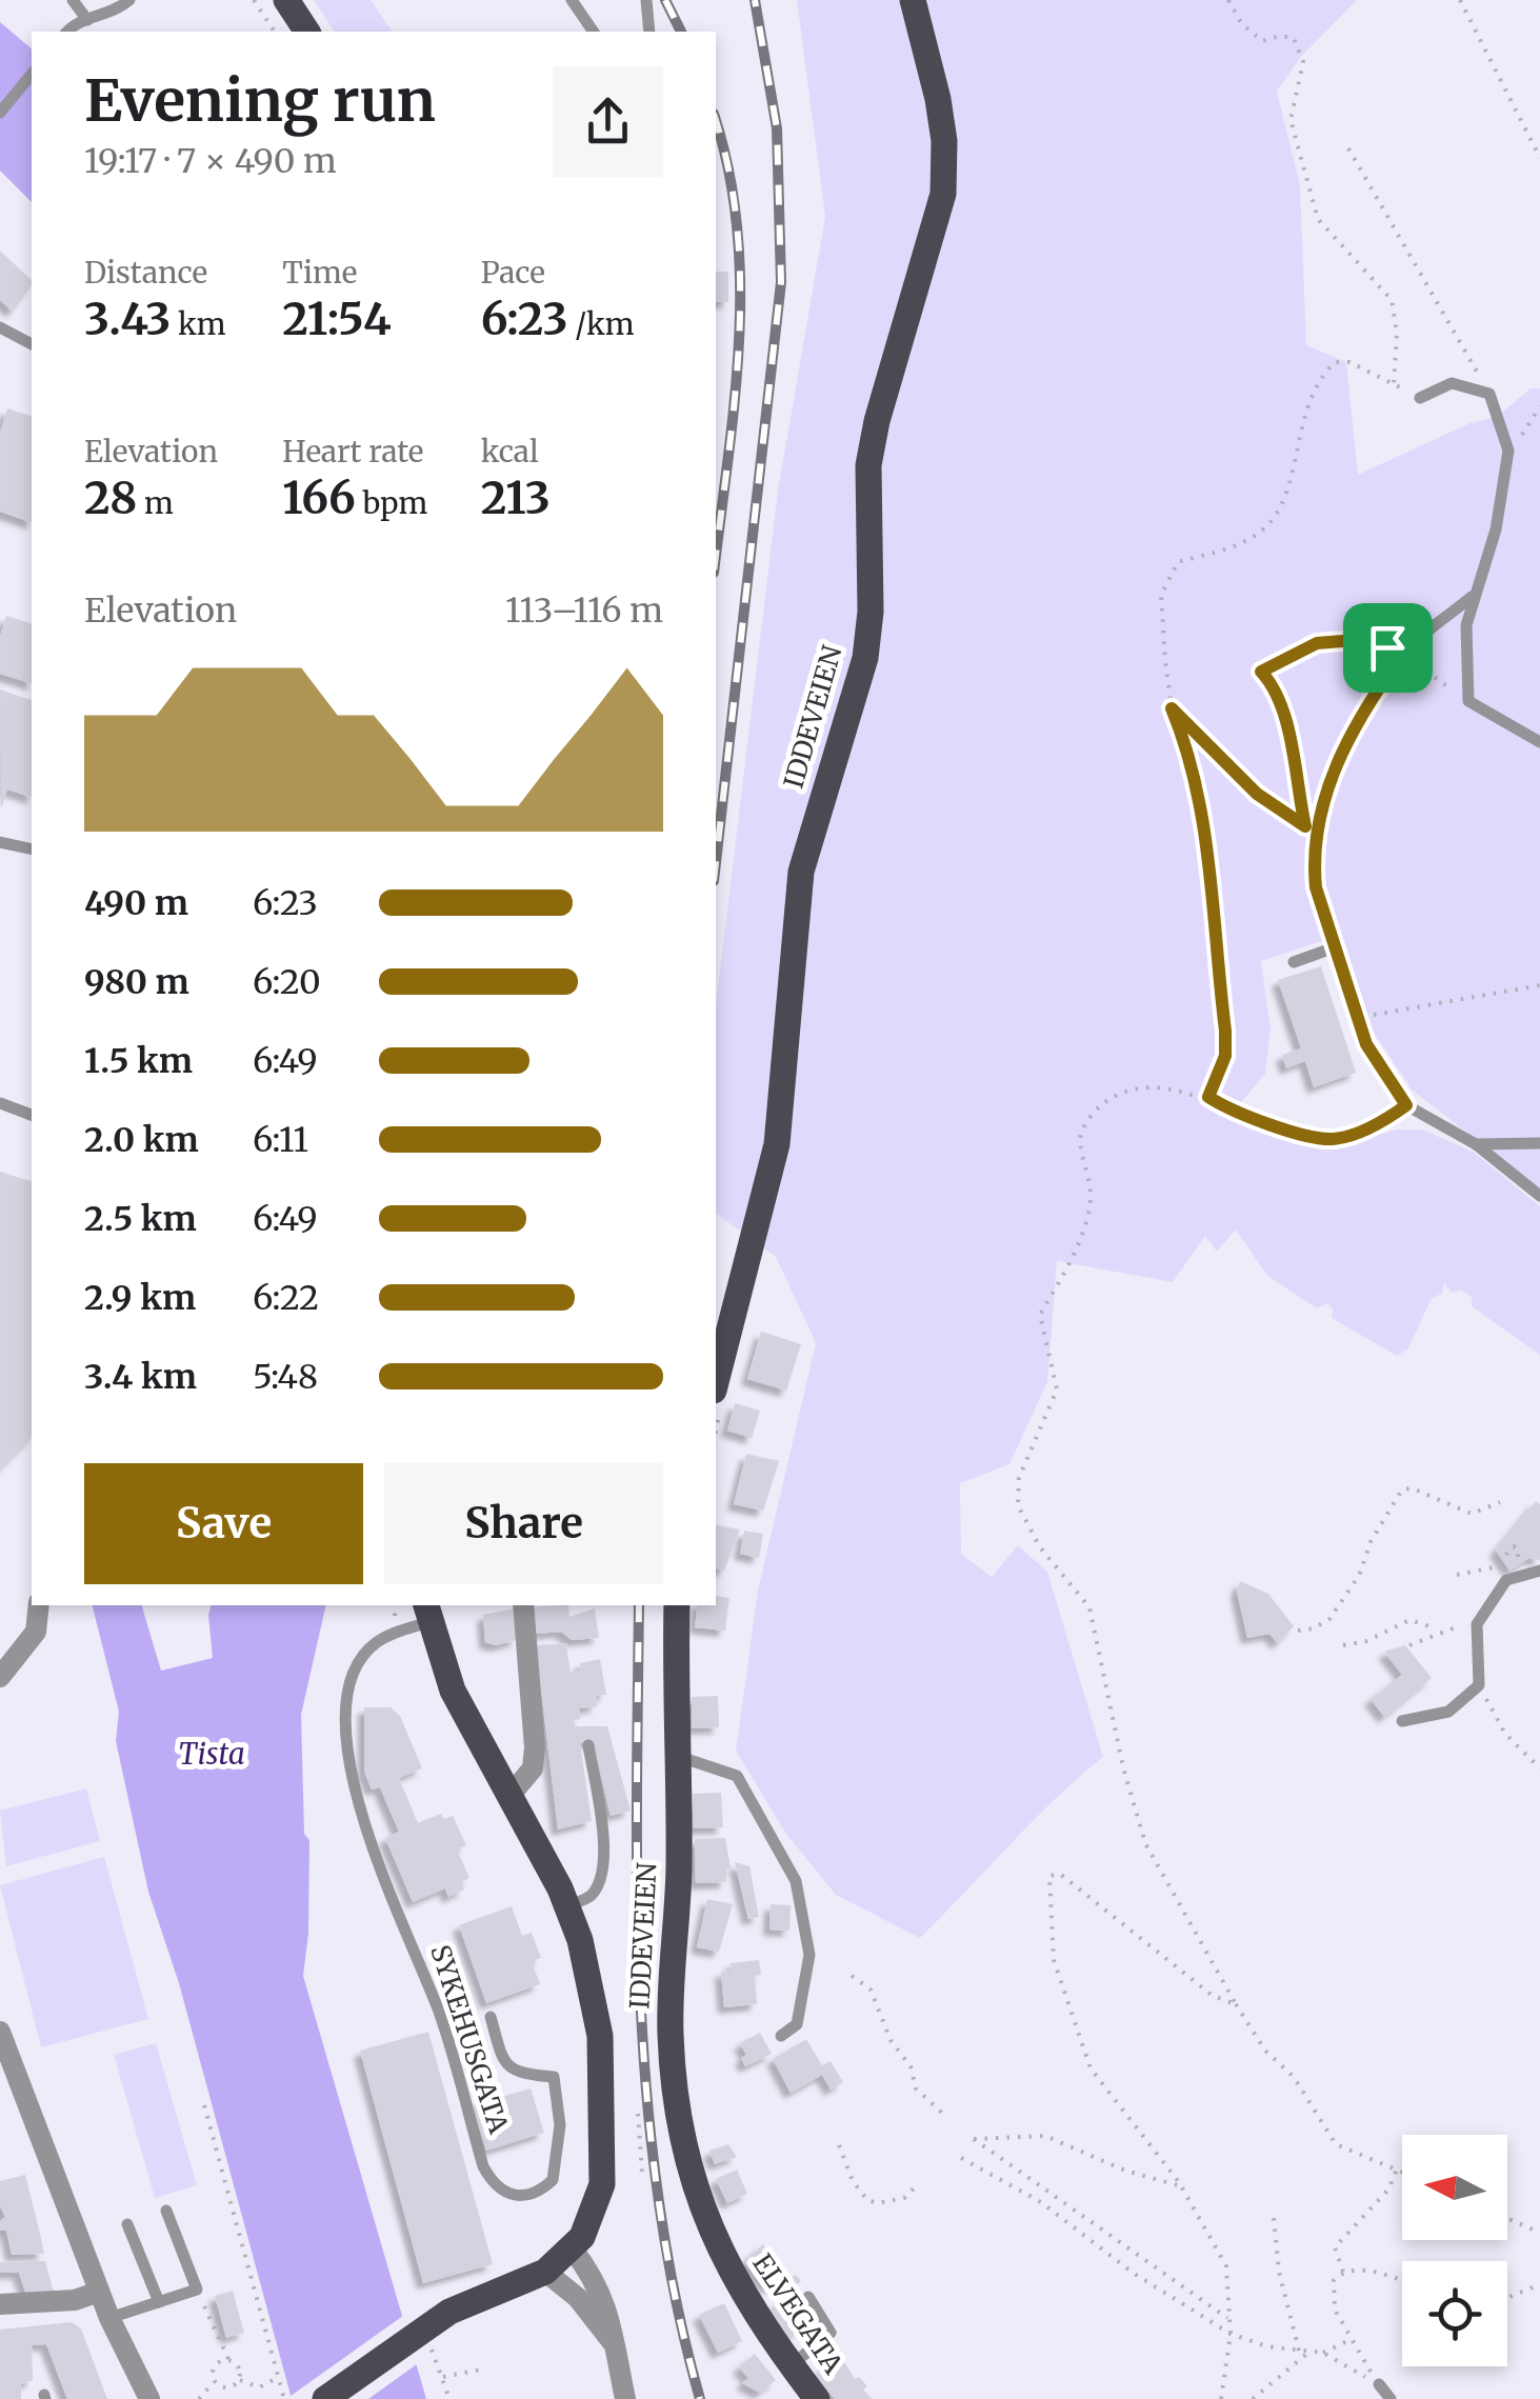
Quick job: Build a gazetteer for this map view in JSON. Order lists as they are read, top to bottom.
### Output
{
  "streets": {
    "main road": ["IDDEVEIEN", "ELVEGATA"],
    "lane": ["SYKEHUSGATA"]
  },
  "crossings": [
    ["IDDEVEIEN", "ELVEGATA"]
  ],
  "water": ["Tista"],
  "north": "left",
  "page": {
    "heading": ["Evening run", "19:17 · 7 × 490 m"],
    "stats": [
      ["Distance", "3.43 km"],
      ["Time", "21:54"],
      ["Pace", "6:23 /km"],
      ["Elevation", "28 m"],
      ["Heart rate", "166 bpm"],
      ["kcal", "213"]
    ],
    "chart": ["Elevation", "113–116 m"],
    "list": [
      {
        "name": "490 m",
        "note": "6:23"
      },
      {
        "name": "980 m",
        "note": "6:20"
      },
      {
        "name": "1.5 km",
        "note": "6:49"
      },
      {
        "name": "2.0 km",
        "note": "6:11"
      },
      {
        "name": "2.5 km",
        "note": "6:49"
      },
      {
        "name": "2.9 km",
        "note": "6:22"
      },
      {
        "name": "3.4 km",
        "note": "5:48"
      }
    ],
    "buttons": ["Save", "Share"]
  }
}
